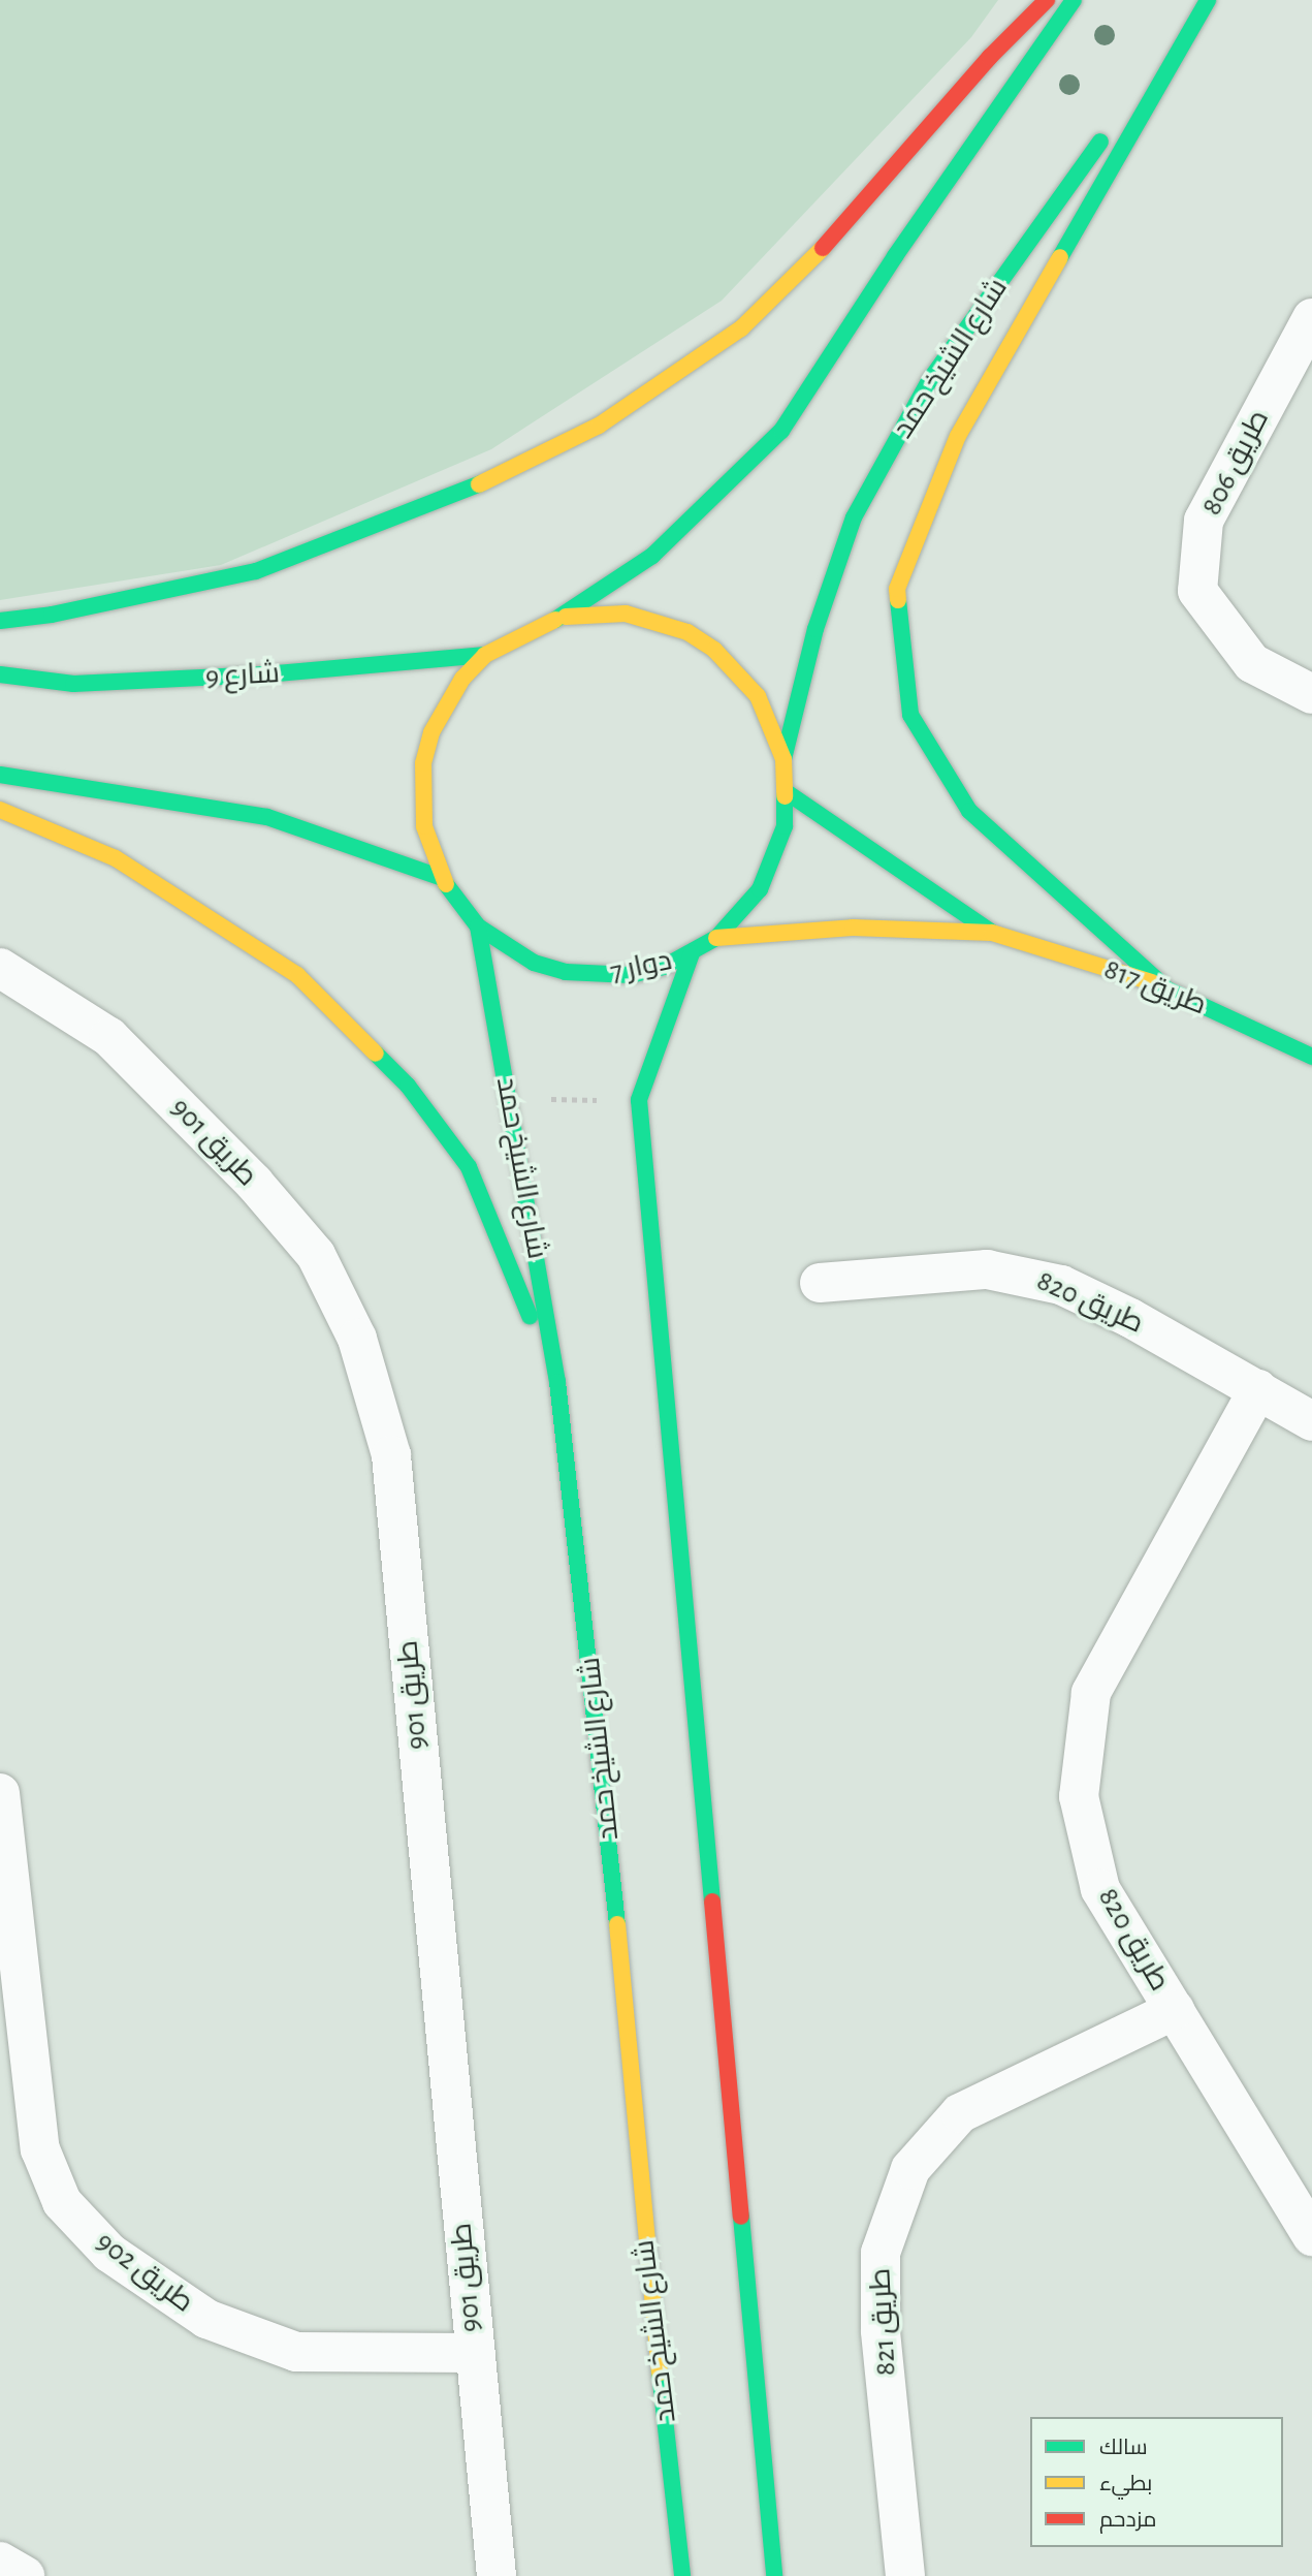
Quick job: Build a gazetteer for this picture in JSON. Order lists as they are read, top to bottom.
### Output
{
  "streets": {
    "main road": [
      "شارع الشيخ حمد",
      "شارع 9",
      "دوار 7",
      "طريق 817"
    ],
    "street": [
      "طريق 806",
      "طريق 901",
      "طريق 820",
      "طريق 902",
      "طريق 821"
    ]
  },
  "crossings": [
    ["شارع الشيخ حمد", "دوار 7"],
    ["شارع 9", "دوار 7"],
    ["دوار 7", "طريق 817"],
    ["طريق 901", "طريق 902"],
    ["طريق 820", "طريق 821"]
  ],
  "legend": ["سالك", "بطيء", "مزدحم"]
}
